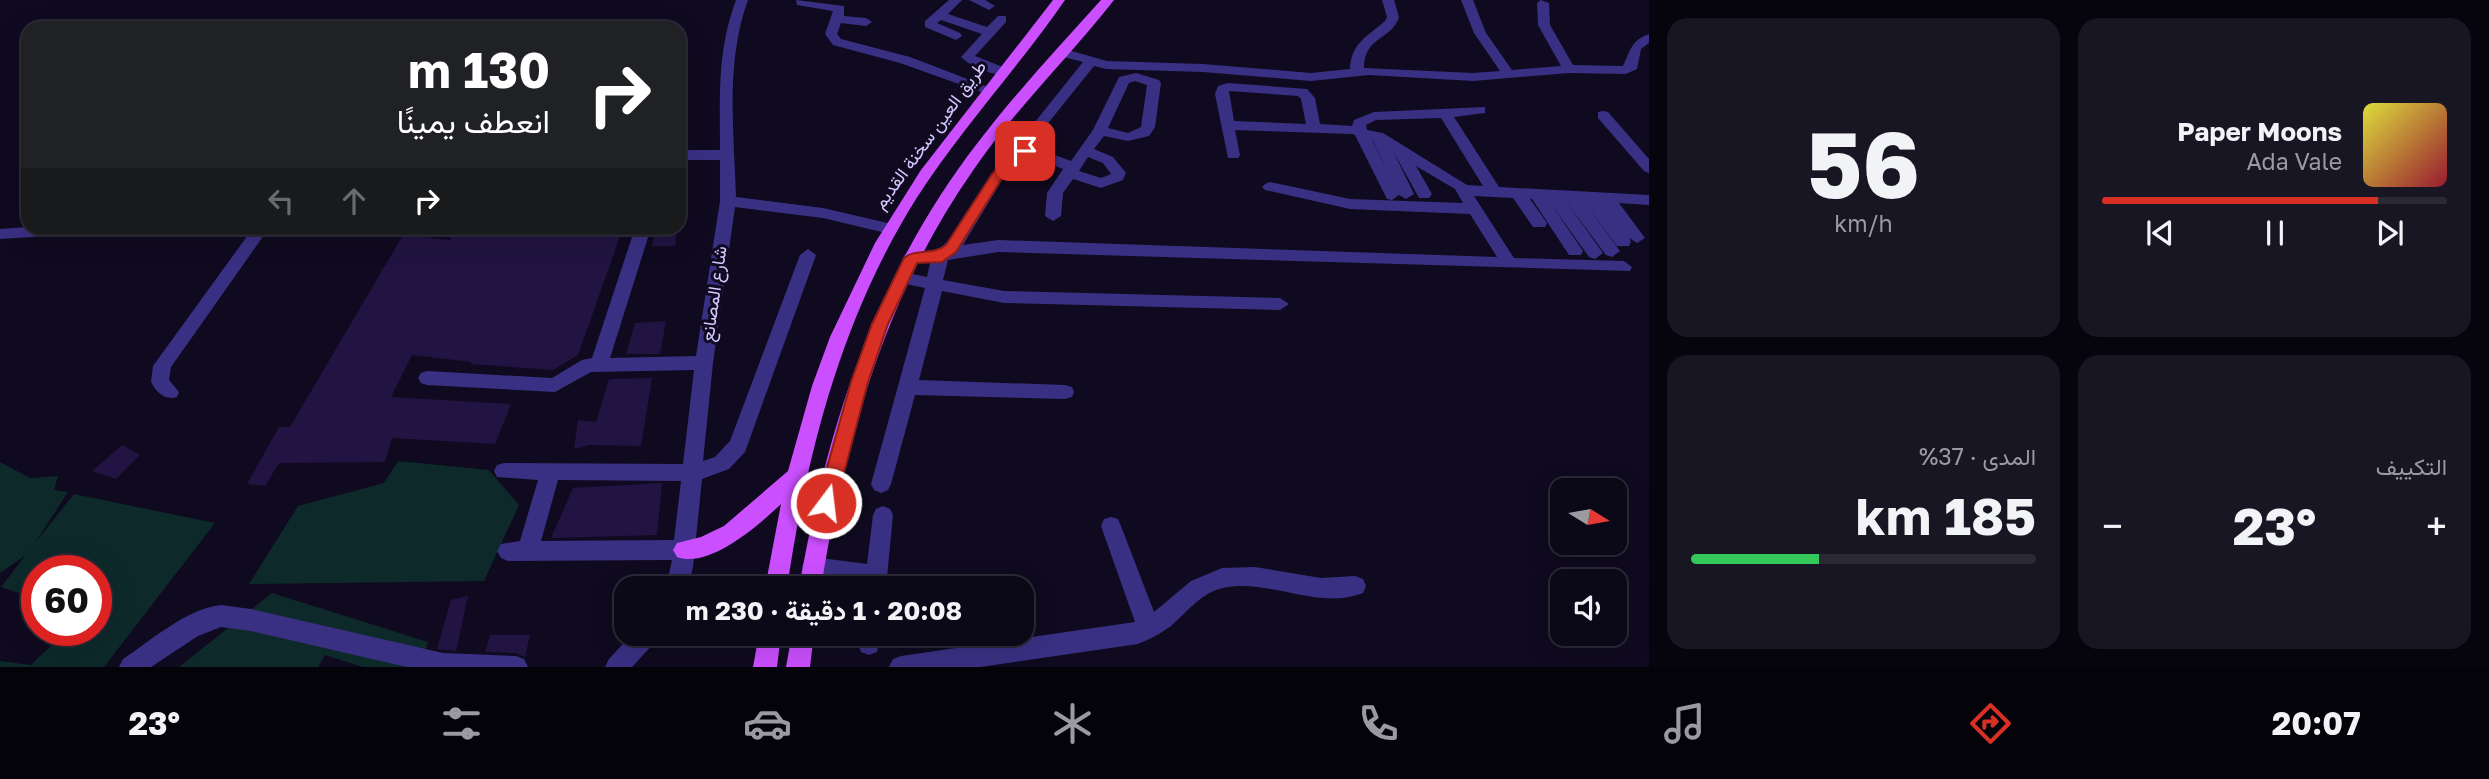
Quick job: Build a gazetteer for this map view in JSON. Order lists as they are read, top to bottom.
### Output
{
  "streets": {
    "main road": ["طريق العين سخنة القديم"],
    "street": ["شارع المصانع"]
  },
  "north": "right",
  "page": {
    "tile": [
      ["56", "km/h"],
      "التكييف",
      ["المدى · 37%", "185 km"]
    ],
    "turn": ["130 m", "انعطف يمينًا"],
    "song": ["Paper Moons", "Ada Vale"],
    "heat": ["−", "23°", "+"],
    "limit": "60",
    "trip": "20:08 · 1 دقيقة · 230 m",
    "tabs": ["20:07", "23°"]
  }
}
